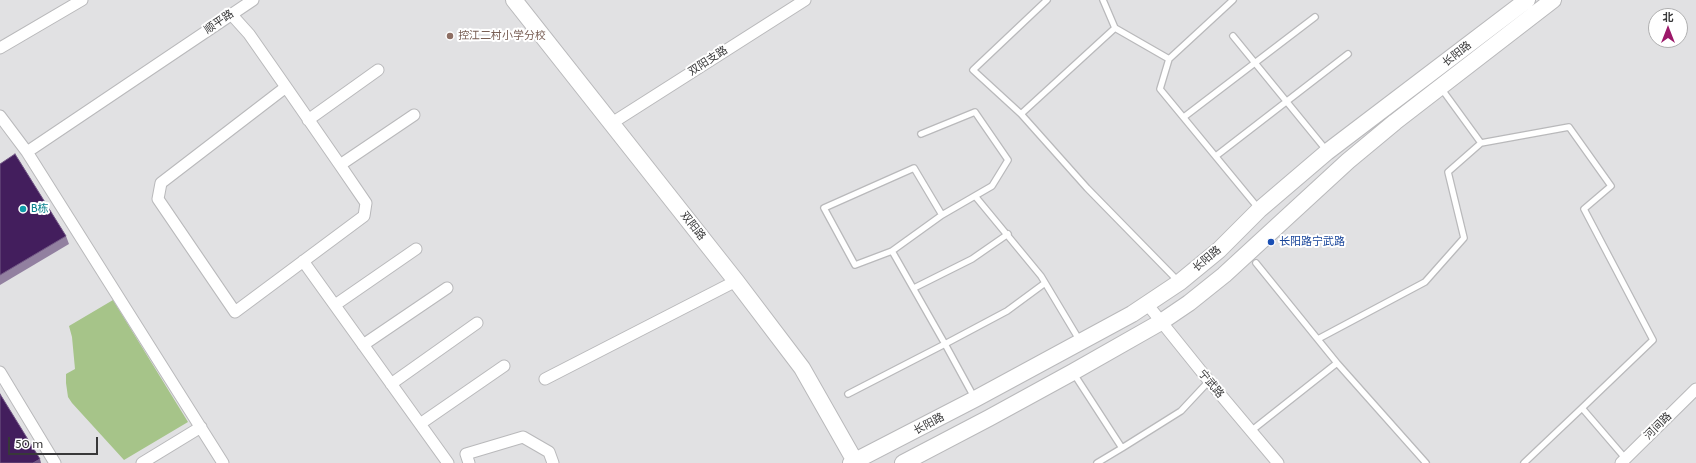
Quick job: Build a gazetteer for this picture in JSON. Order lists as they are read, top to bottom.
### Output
{
  "streets": {
    "main road": ["长阳路", "双阳路"],
    "street": [
      "顺平路",
      "双阳支路",
      "宁武路",
      "河间路"
    ]
  },
  "crossings": [
    ["长阳路", "双阳路"],
    ["长阳路", "宁武路"],
    ["双阳支路", "双阳路"]
  ],
  "places": ["控江二村小学分校", "B栋", "长阳路宁武路"],
  "scale_bar": "50 m",
  "north": "top"
}
